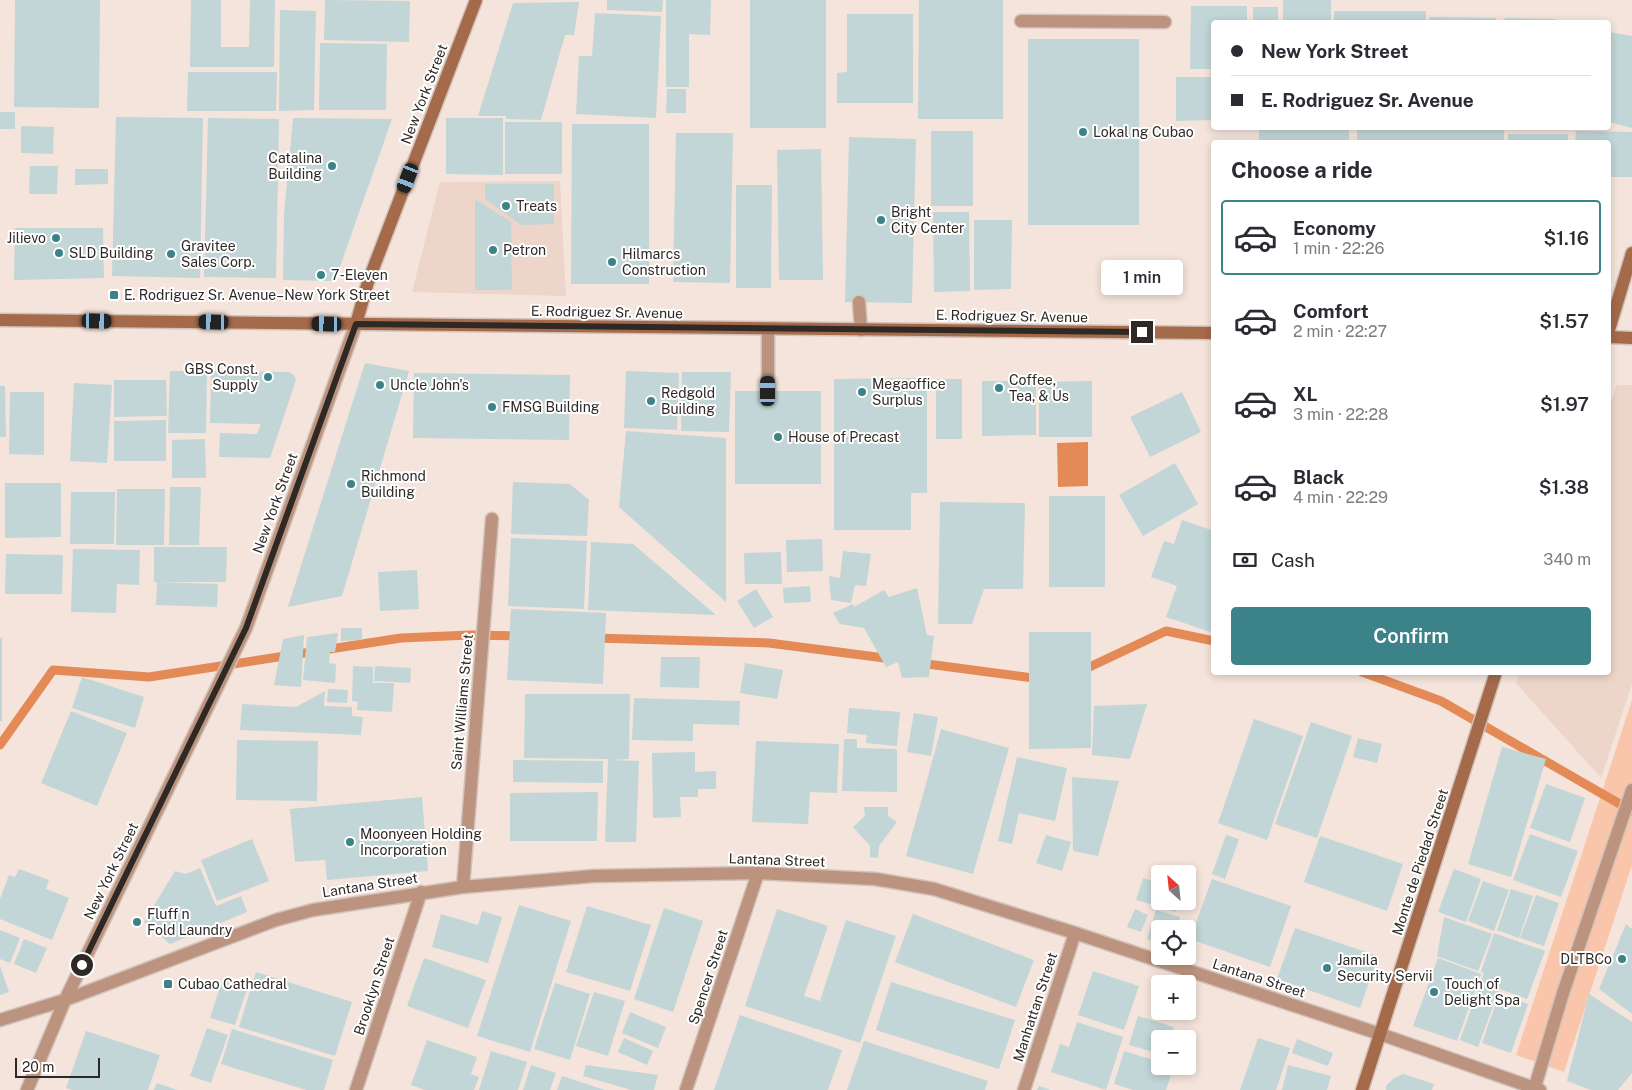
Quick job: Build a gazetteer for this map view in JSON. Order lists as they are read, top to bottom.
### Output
{
  "streets": {
    "main road": ["New York Street", "E. Rodriguez Sr. Avenue", "Monte de Piedad Street"],
    "street": [
      "Saint Williams Street",
      "Lantana Street",
      "Spencer Street",
      "Brooklyn Street",
      "Manhattan Street"
    ]
  },
  "crossings": [
    ["New York Street", "E. Rodriguez Sr. Avenue"],
    ["New York Street", "Lantana Street"],
    ["Saint Williams Street", "Lantana Street"],
    ["Lantana Street", "Monte de Piedad Street"],
    ["Lantana Street", "Spencer Street"],
    ["Lantana Street", "Brooklyn Street"],
    ["Lantana Street", "Manhattan Street"]
  ],
  "places": {
    "other": [
      "Lokal ng Cubao",
      "Catalina Building",
      "Treats",
      "Bright City Center",
      "Jilievo",
      "Petron",
      "SLD Building",
      "Gravitee Sales Corp.",
      "Hilmarcs Construction",
      "7-Eleven",
      "GBS Const. Supply",
      "Uncle John's",
      "Coffee, Tea, & Us",
      "Megaoffice Surplus",
      "Redgold Building",
      "FMSG Building",
      "House of Precast",
      "Richmond Building",
      "Moonyeen Holding Incorporation",
      "Fluff n Fold Laundry",
      "DLTBCo",
      "Jamila Security Servii",
      "Touch of Delight Spa"
    ],
    "transit": ["E. Rodriguez Sr. Avenue–New York Street", "Cubao Cathedral"]
  },
  "scale_bar": "20 m",
  "north": "top left",
  "page": {
    "banner": ["New York Street", "E. Rodriguez Sr. Avenue"],
    "heading": "Choose a ride",
    "list": [
      {
        "name": "Economy",
        "note": "1 min · 22:26",
        "value": "$1.16"
      },
      {
        "name": "Comfort",
        "note": "2 min · 22:27",
        "value": "$1.57"
      },
      {
        "name": "XL",
        "note": "3 min · 22:28",
        "value": "$1.97"
      },
      {
        "name": "Black",
        "note": "4 min · 22:29",
        "value": "$1.38"
      }
    ],
    "bubble": "1 min",
    "pay": ["Cash", "340 m"],
    "buttons": "Confirm",
    "map_buttons": ["+", "−"],
    "scale": "20 m"
  }
}
